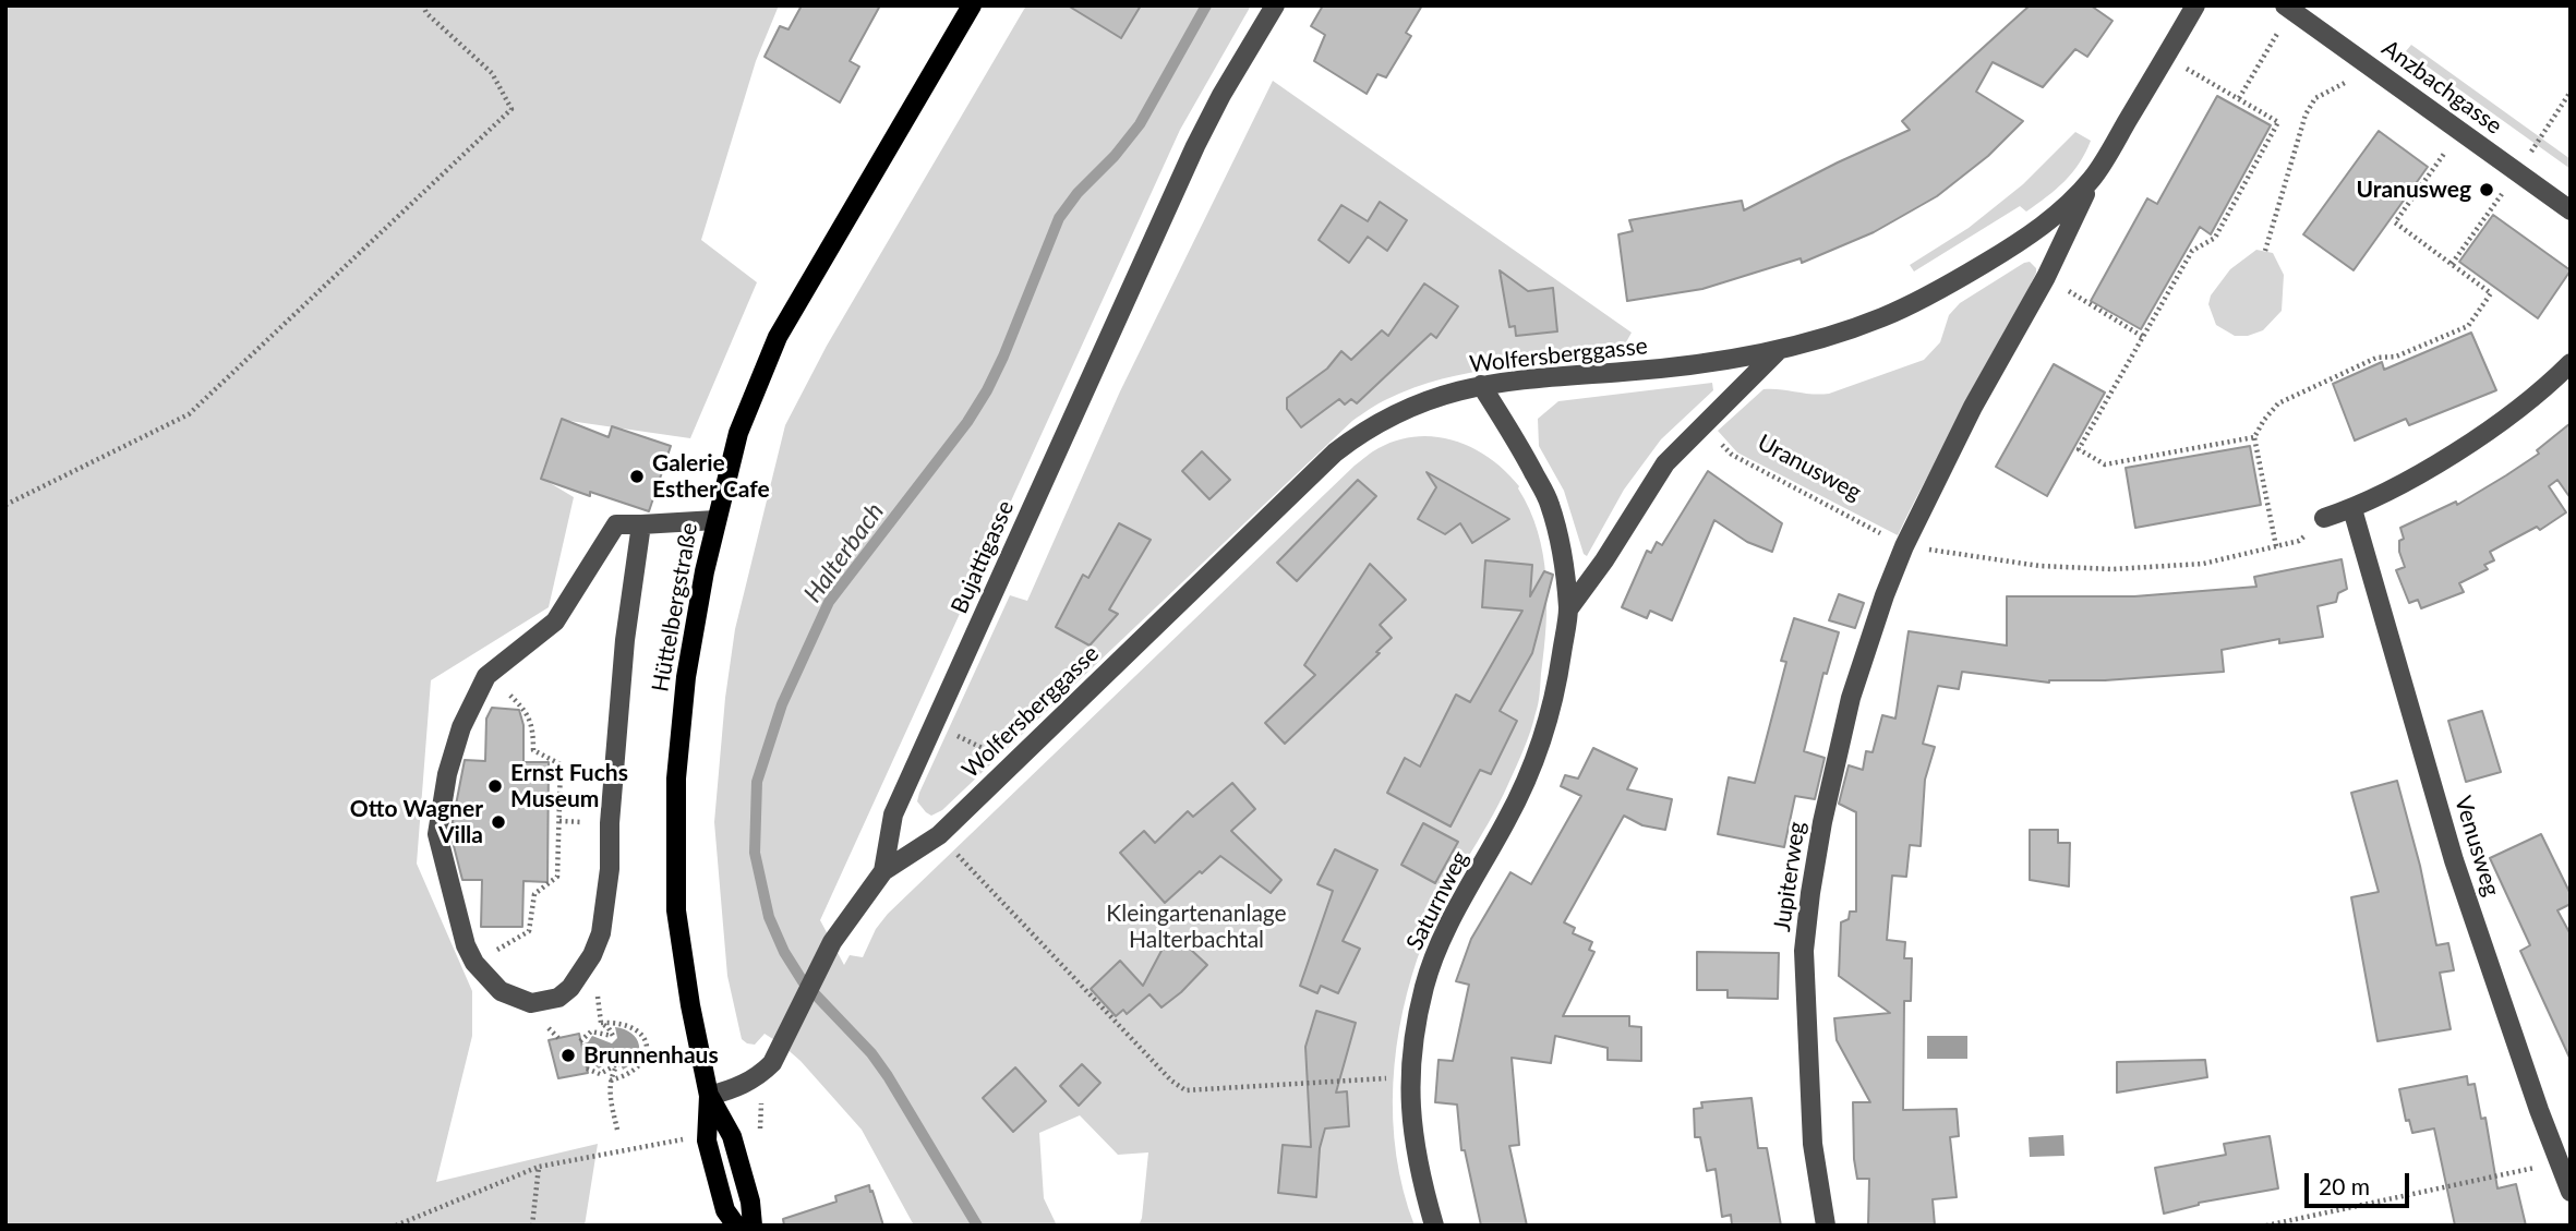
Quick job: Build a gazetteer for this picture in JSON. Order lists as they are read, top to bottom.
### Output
{
  "streets": {
    "main road": ["Hüttelbergstraße"],
    "street": [
      "Anzbachgasse",
      "Wolfersberggasse",
      "Bujattigasse",
      "Venusweg",
      "Jupiterweg",
      "Saturnweg"
    ],
    "path": ["Uranusweg"]
  },
  "crossings": [
    ["Wolfersberggasse", "Bujattigasse"],
    ["Wolfersberggasse", "Jupiterweg"],
    ["Wolfersberggasse", "Saturnweg"],
    ["Bujattigasse", "Hüttelbergstraße"]
  ],
  "water": ["Halterbach"],
  "parks": ["Kleingartenanlage Halterbachtal"],
  "places": [
    "Uranusweg",
    "Galerie Esther Cafe",
    "Ernst Fuchs Museum",
    "Otto Wagner Villa",
    "Brunnenhaus"
  ],
  "scale_bar": "20 m"
}
